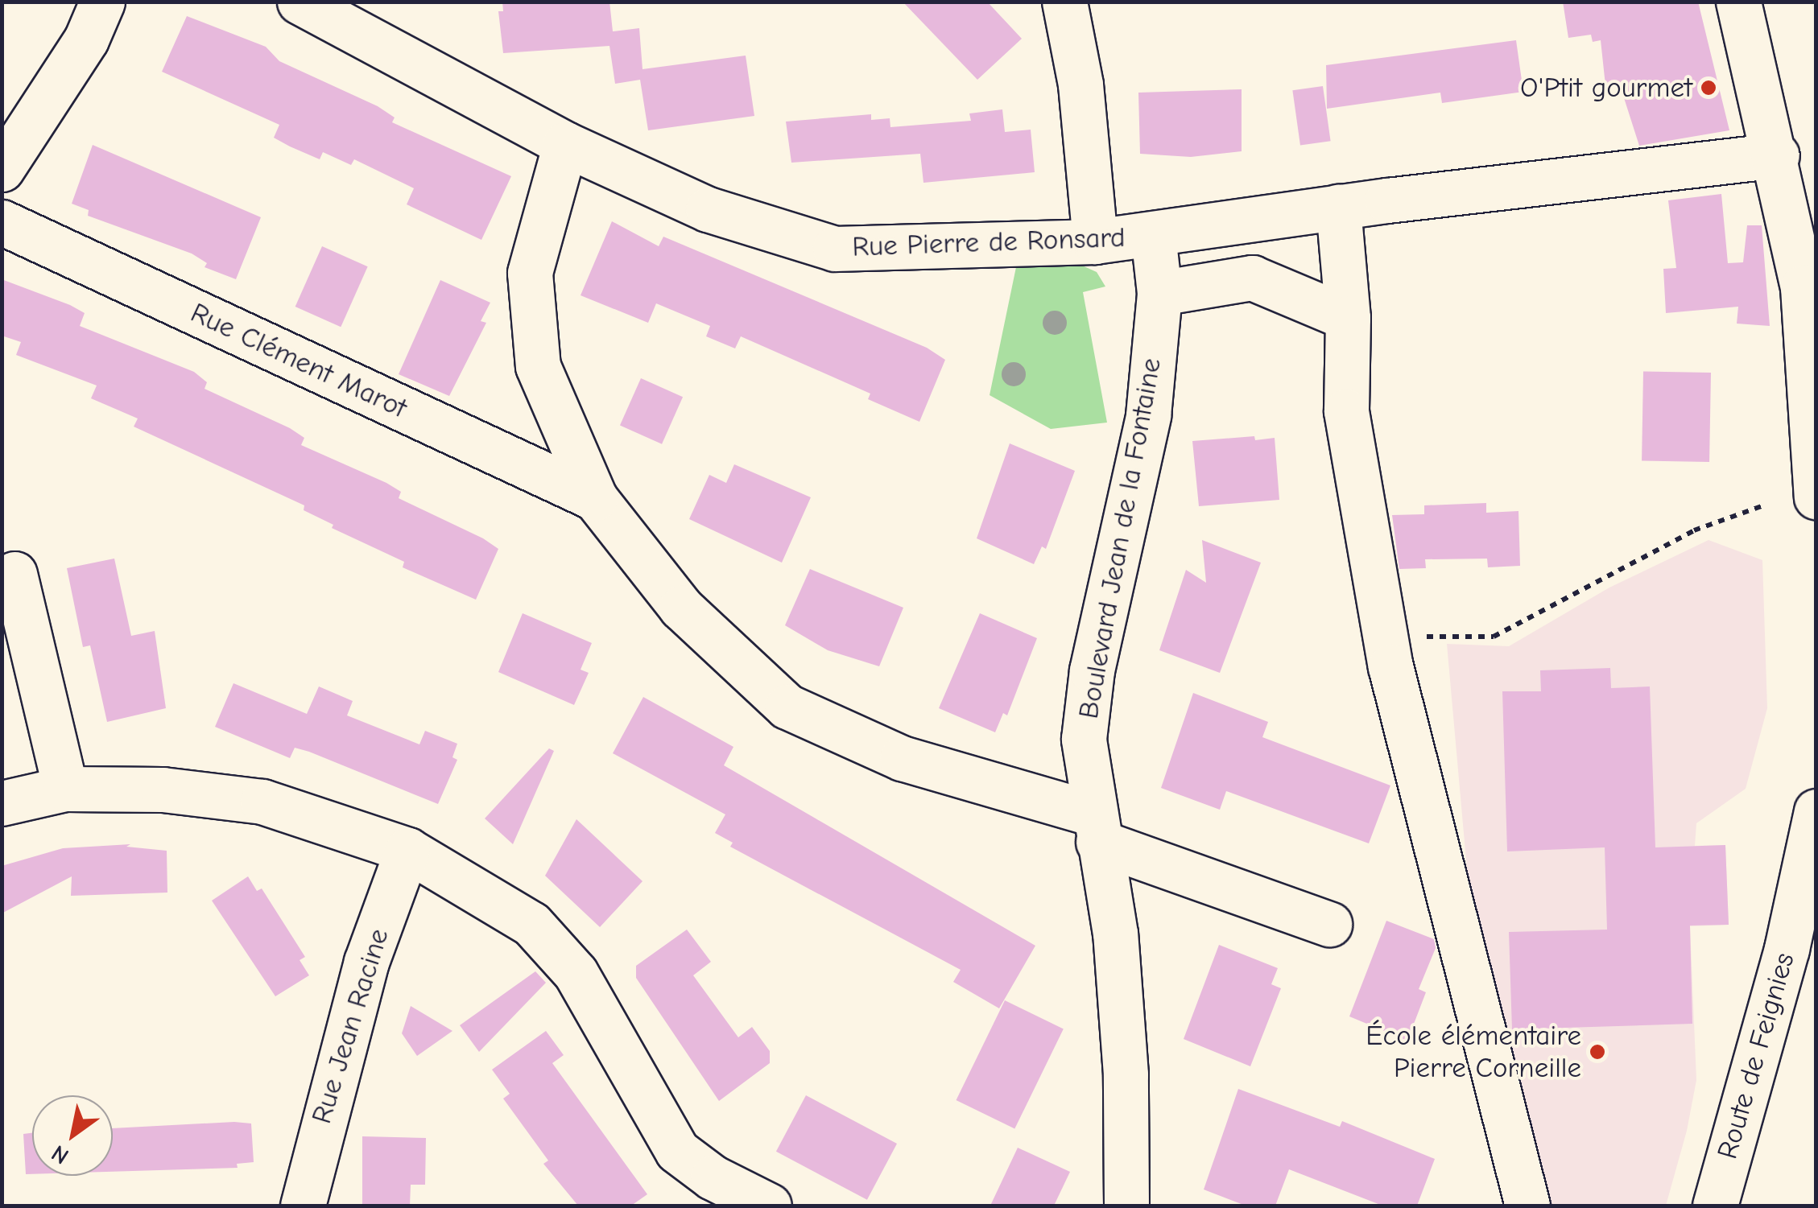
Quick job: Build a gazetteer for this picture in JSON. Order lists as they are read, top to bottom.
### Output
{
  "streets": {
    "street": [
      "Rue Pierre de Ronsard",
      "Rue Clément Marot",
      "Boulevard Jean de la Fontaine",
      "Rue Jean Racine",
      "Route de Feignies"
    ]
  },
  "crossings": [
    ["Rue Pierre de Ronsard", "Boulevard Jean de la Fontaine"]
  ],
  "places": ["O'Ptit gourmet", "École élémentaire Pierre Corneille"],
  "north": "bottom left"
}
